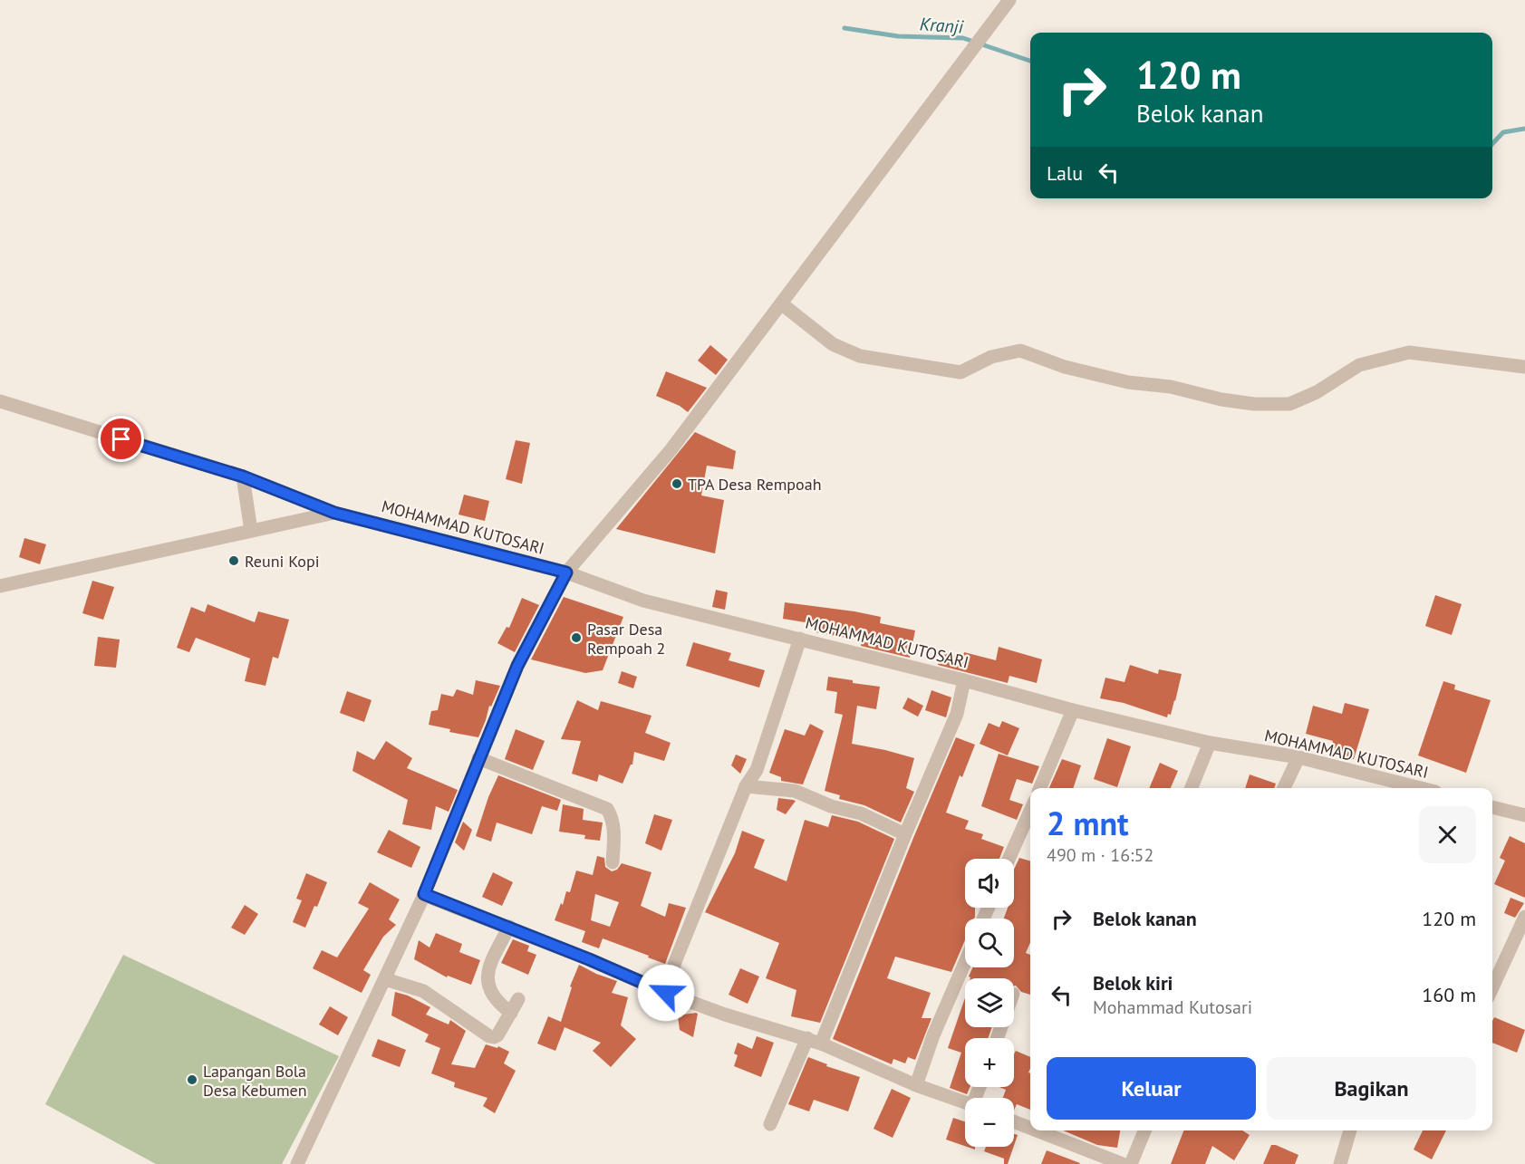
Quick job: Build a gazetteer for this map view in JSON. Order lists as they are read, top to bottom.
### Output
{
  "streets": {
    "street": ["MOHAMMAD KUTOSARI"]
  },
  "water": ["Kranji"],
  "places": [
    "TPA Desa Rempoah",
    "Reuni Kopi",
    "Pasar Desa Rempoah 2",
    "Lapangan Bola Desa Kebumen"
  ],
  "page": {
    "turn": ["120 m", "Belok kanan"],
    "then": "Lalu",
    "heading": ["2 mnt", "490 m · 16:52"],
    "map_buttons": ["+", "−"],
    "list": [
      {
        "name": "Belok kanan",
        "value": "120 m"
      },
      {
        "name": "Belok kiri",
        "note": "Mohammad Kutosari",
        "value": "160 m"
      }
    ],
    "buttons": ["Keluar", "Bagikan"]
  }
}
